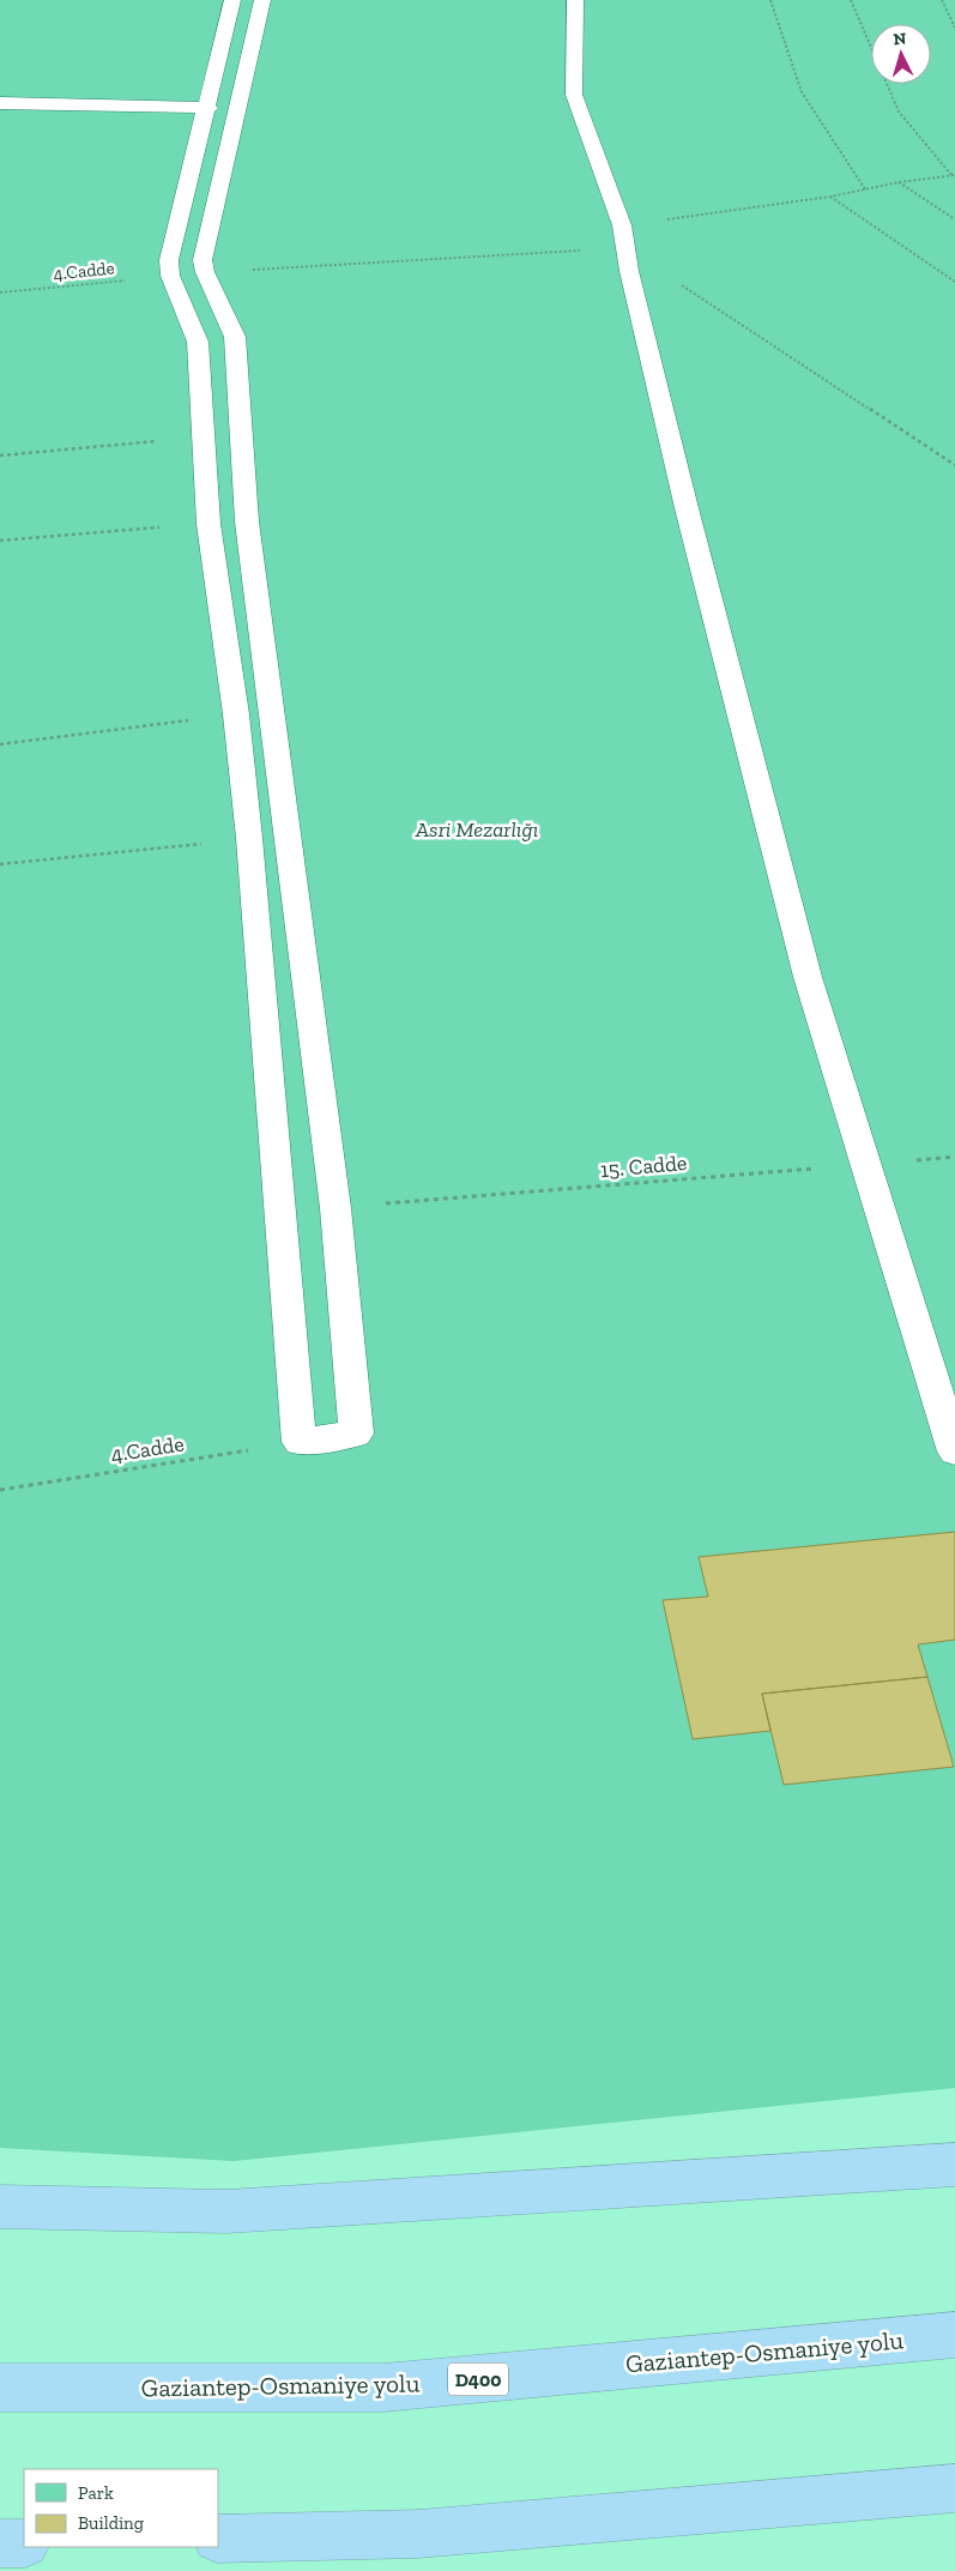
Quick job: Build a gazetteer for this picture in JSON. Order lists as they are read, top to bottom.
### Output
{
  "streets": {
    "highway": ["Gaziantep-Osmaniye yolu", "D400"],
    "path": ["4.Cadde", "15. Cadde"]
  },
  "parks": ["Asri Mezarlığı"],
  "legend": ["Park", "Building"],
  "north": "top"
}
